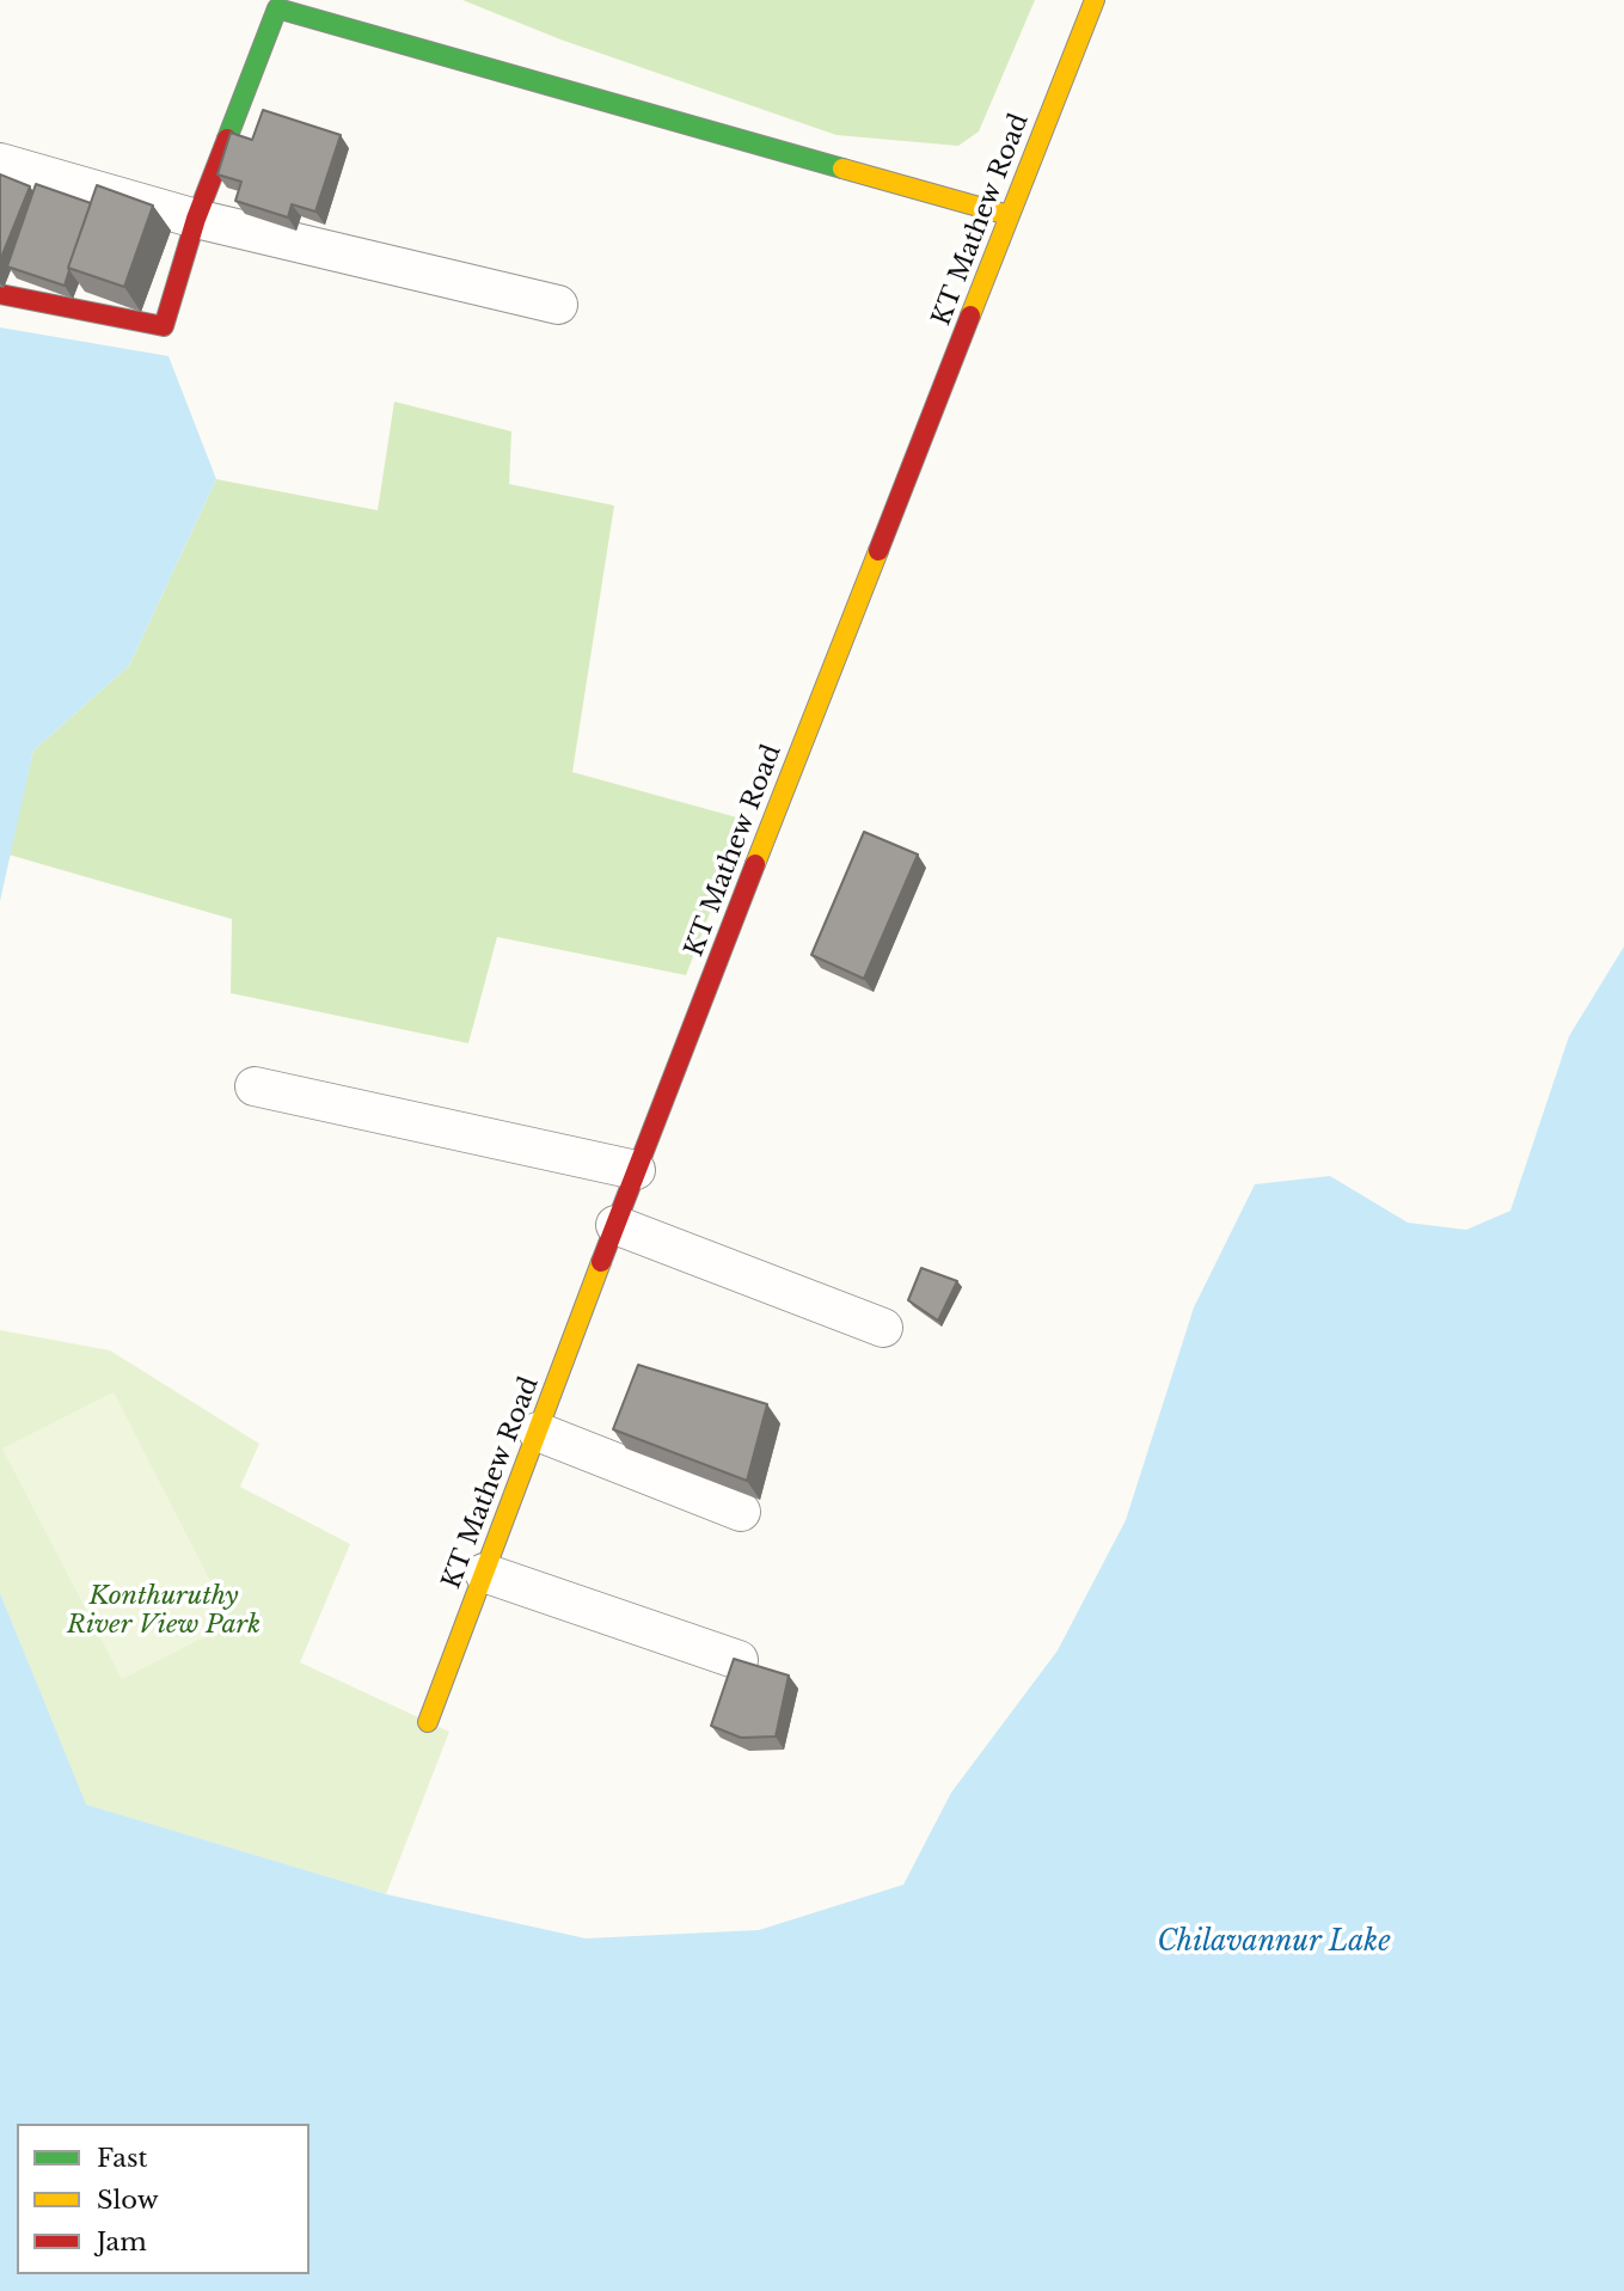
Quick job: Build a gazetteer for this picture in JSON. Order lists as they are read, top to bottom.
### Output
{
  "streets": {
    "street": ["KT Mathew Road"]
  },
  "water": ["Chilavannur Lake"],
  "parks": ["Konthuruthy River View Park"],
  "legend": ["Fast", "Slow", "Jam"]
}
